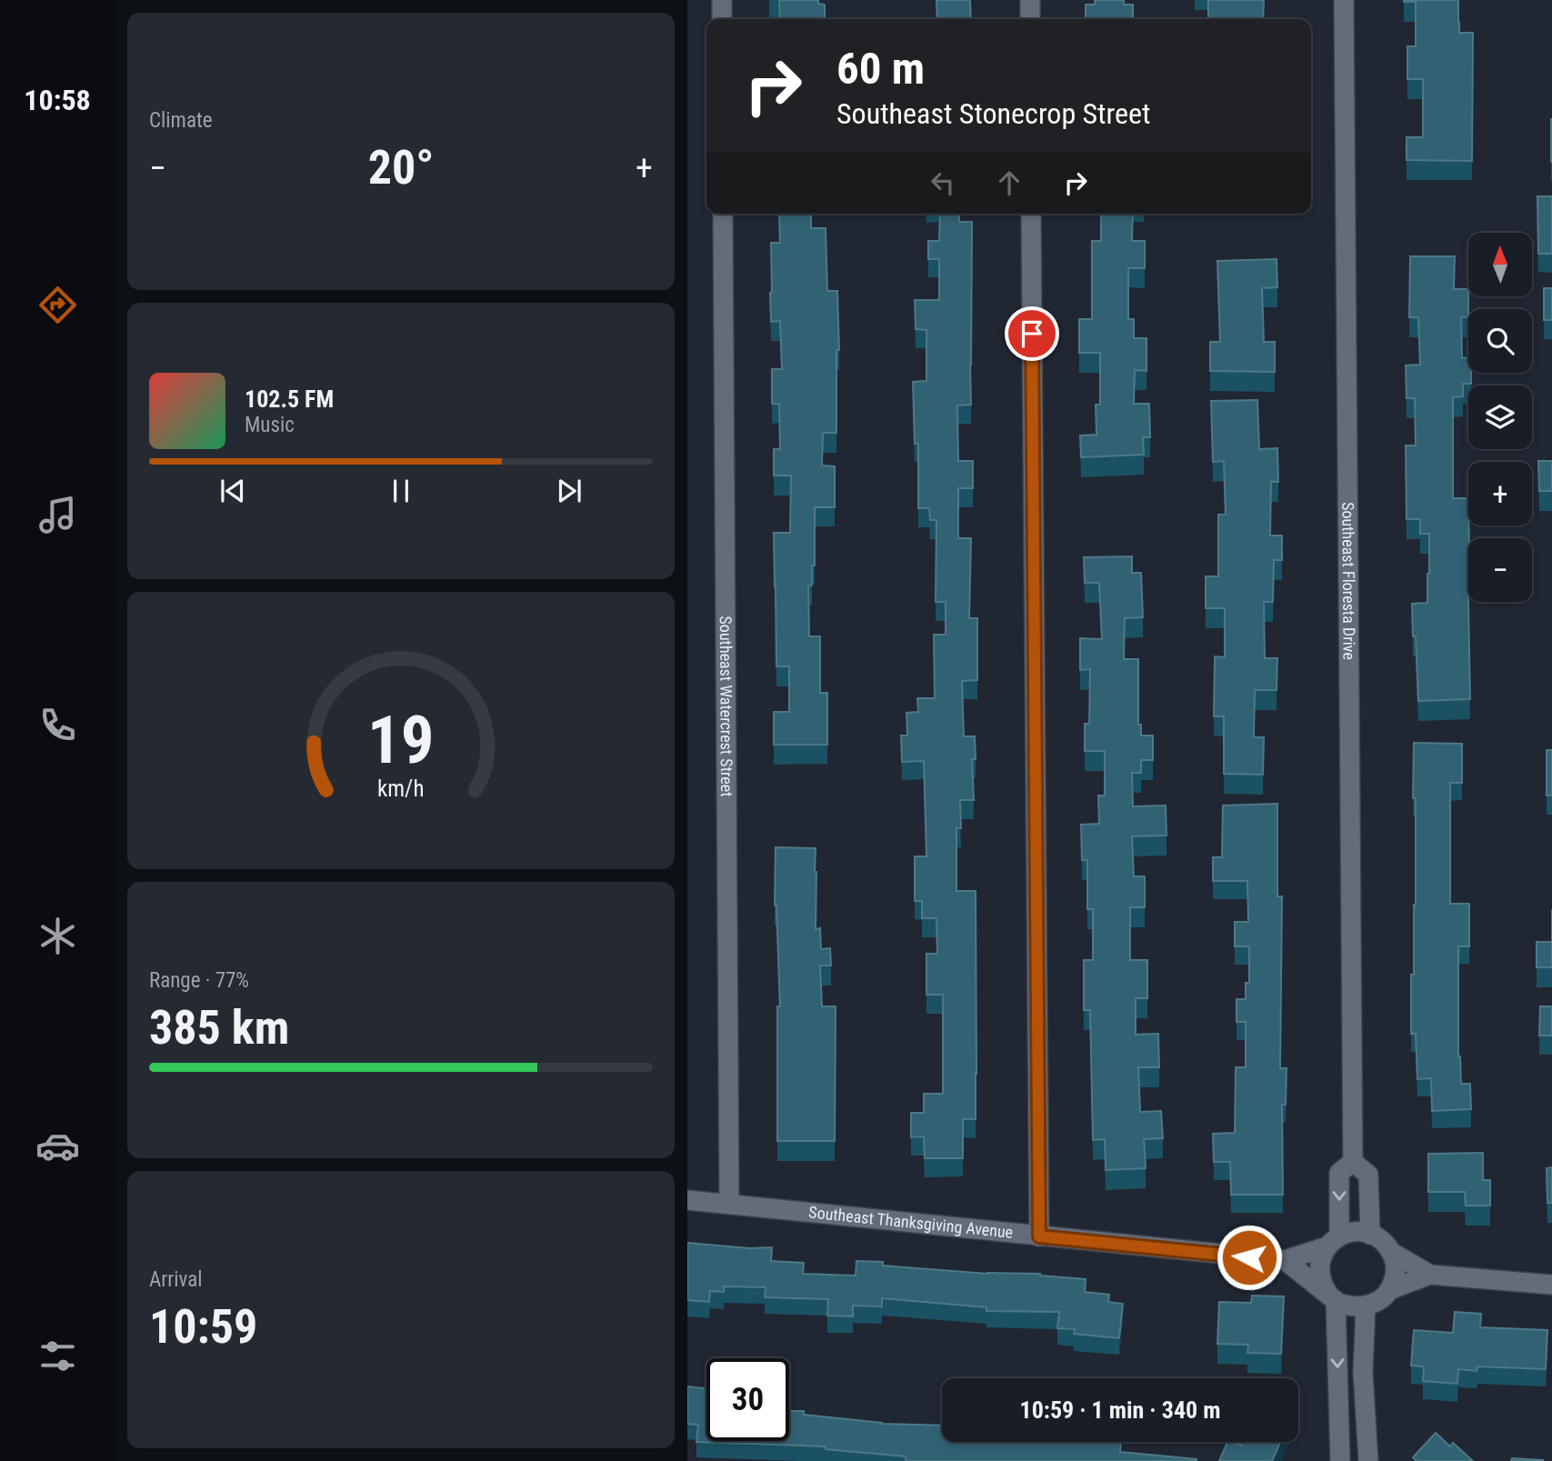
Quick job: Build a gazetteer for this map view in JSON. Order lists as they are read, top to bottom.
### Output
{
  "streets": {
    "street": ["Southeast Floresta Drive", "Southeast Watercrest Street", "Southeast Thanksgiving Avenue"]
  },
  "crossings": [
    ["Southeast Floresta Drive", "Southeast Thanksgiving Avenue"],
    ["Southeast Watercrest Street", "Southeast Thanksgiving Avenue"]
  ],
  "north": "top",
  "page": {
    "tabs": "10:58",
    "tile": [
      "Climate",
      ["Range · 77%", "385 km"],
      ["Arrival", "10:59"]
    ],
    "turn": ["60 m", "Southeast Stonecrop Street"],
    "heat": ["−", "20°", "+"],
    "map_buttons": ["+", "−"],
    "song": ["102.5 FM", "Music"],
    "limit": "30",
    "trip": "10:59 · 1 min · 340 m",
    "gauge": ["19", "km/h"]
  }
}
